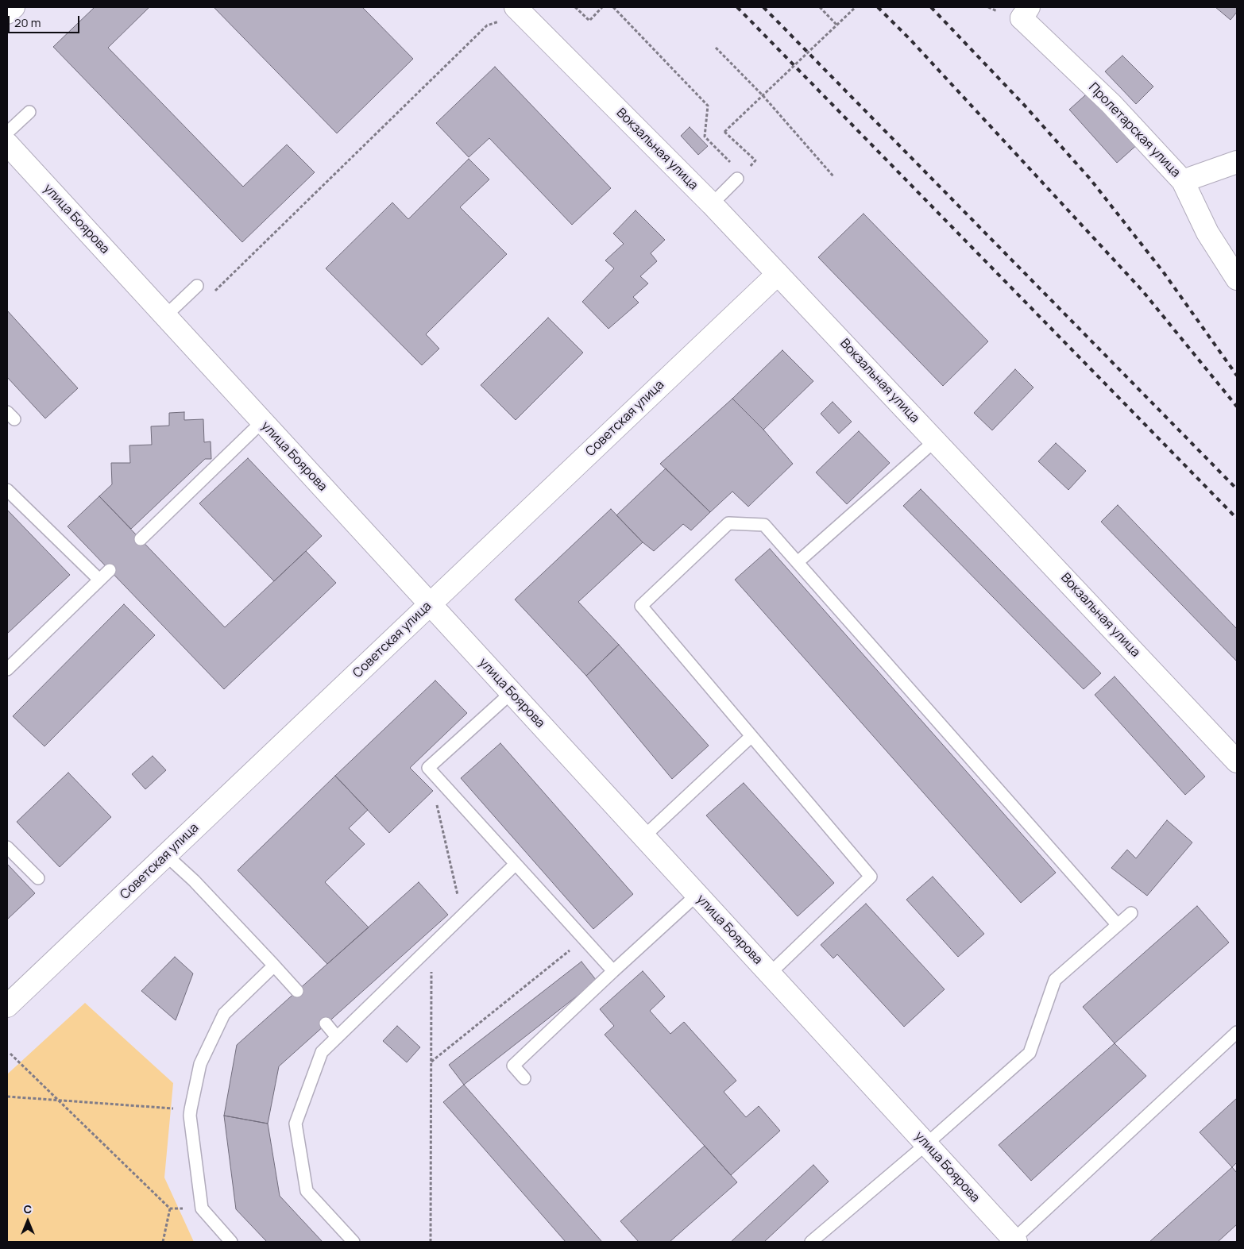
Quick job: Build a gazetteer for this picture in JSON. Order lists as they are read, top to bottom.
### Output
{
  "streets": {
    "street": [
      "Пролетарская улица",
      "Вокзальная улица",
      "улица Боярова",
      "Советская улица"
    ]
  },
  "crossings": [
    ["Вокзальная улица", "Советская улица"],
    ["улица Боярова", "Советская улица"]
  ],
  "scale_bar": "20 m",
  "north": "top"
}
